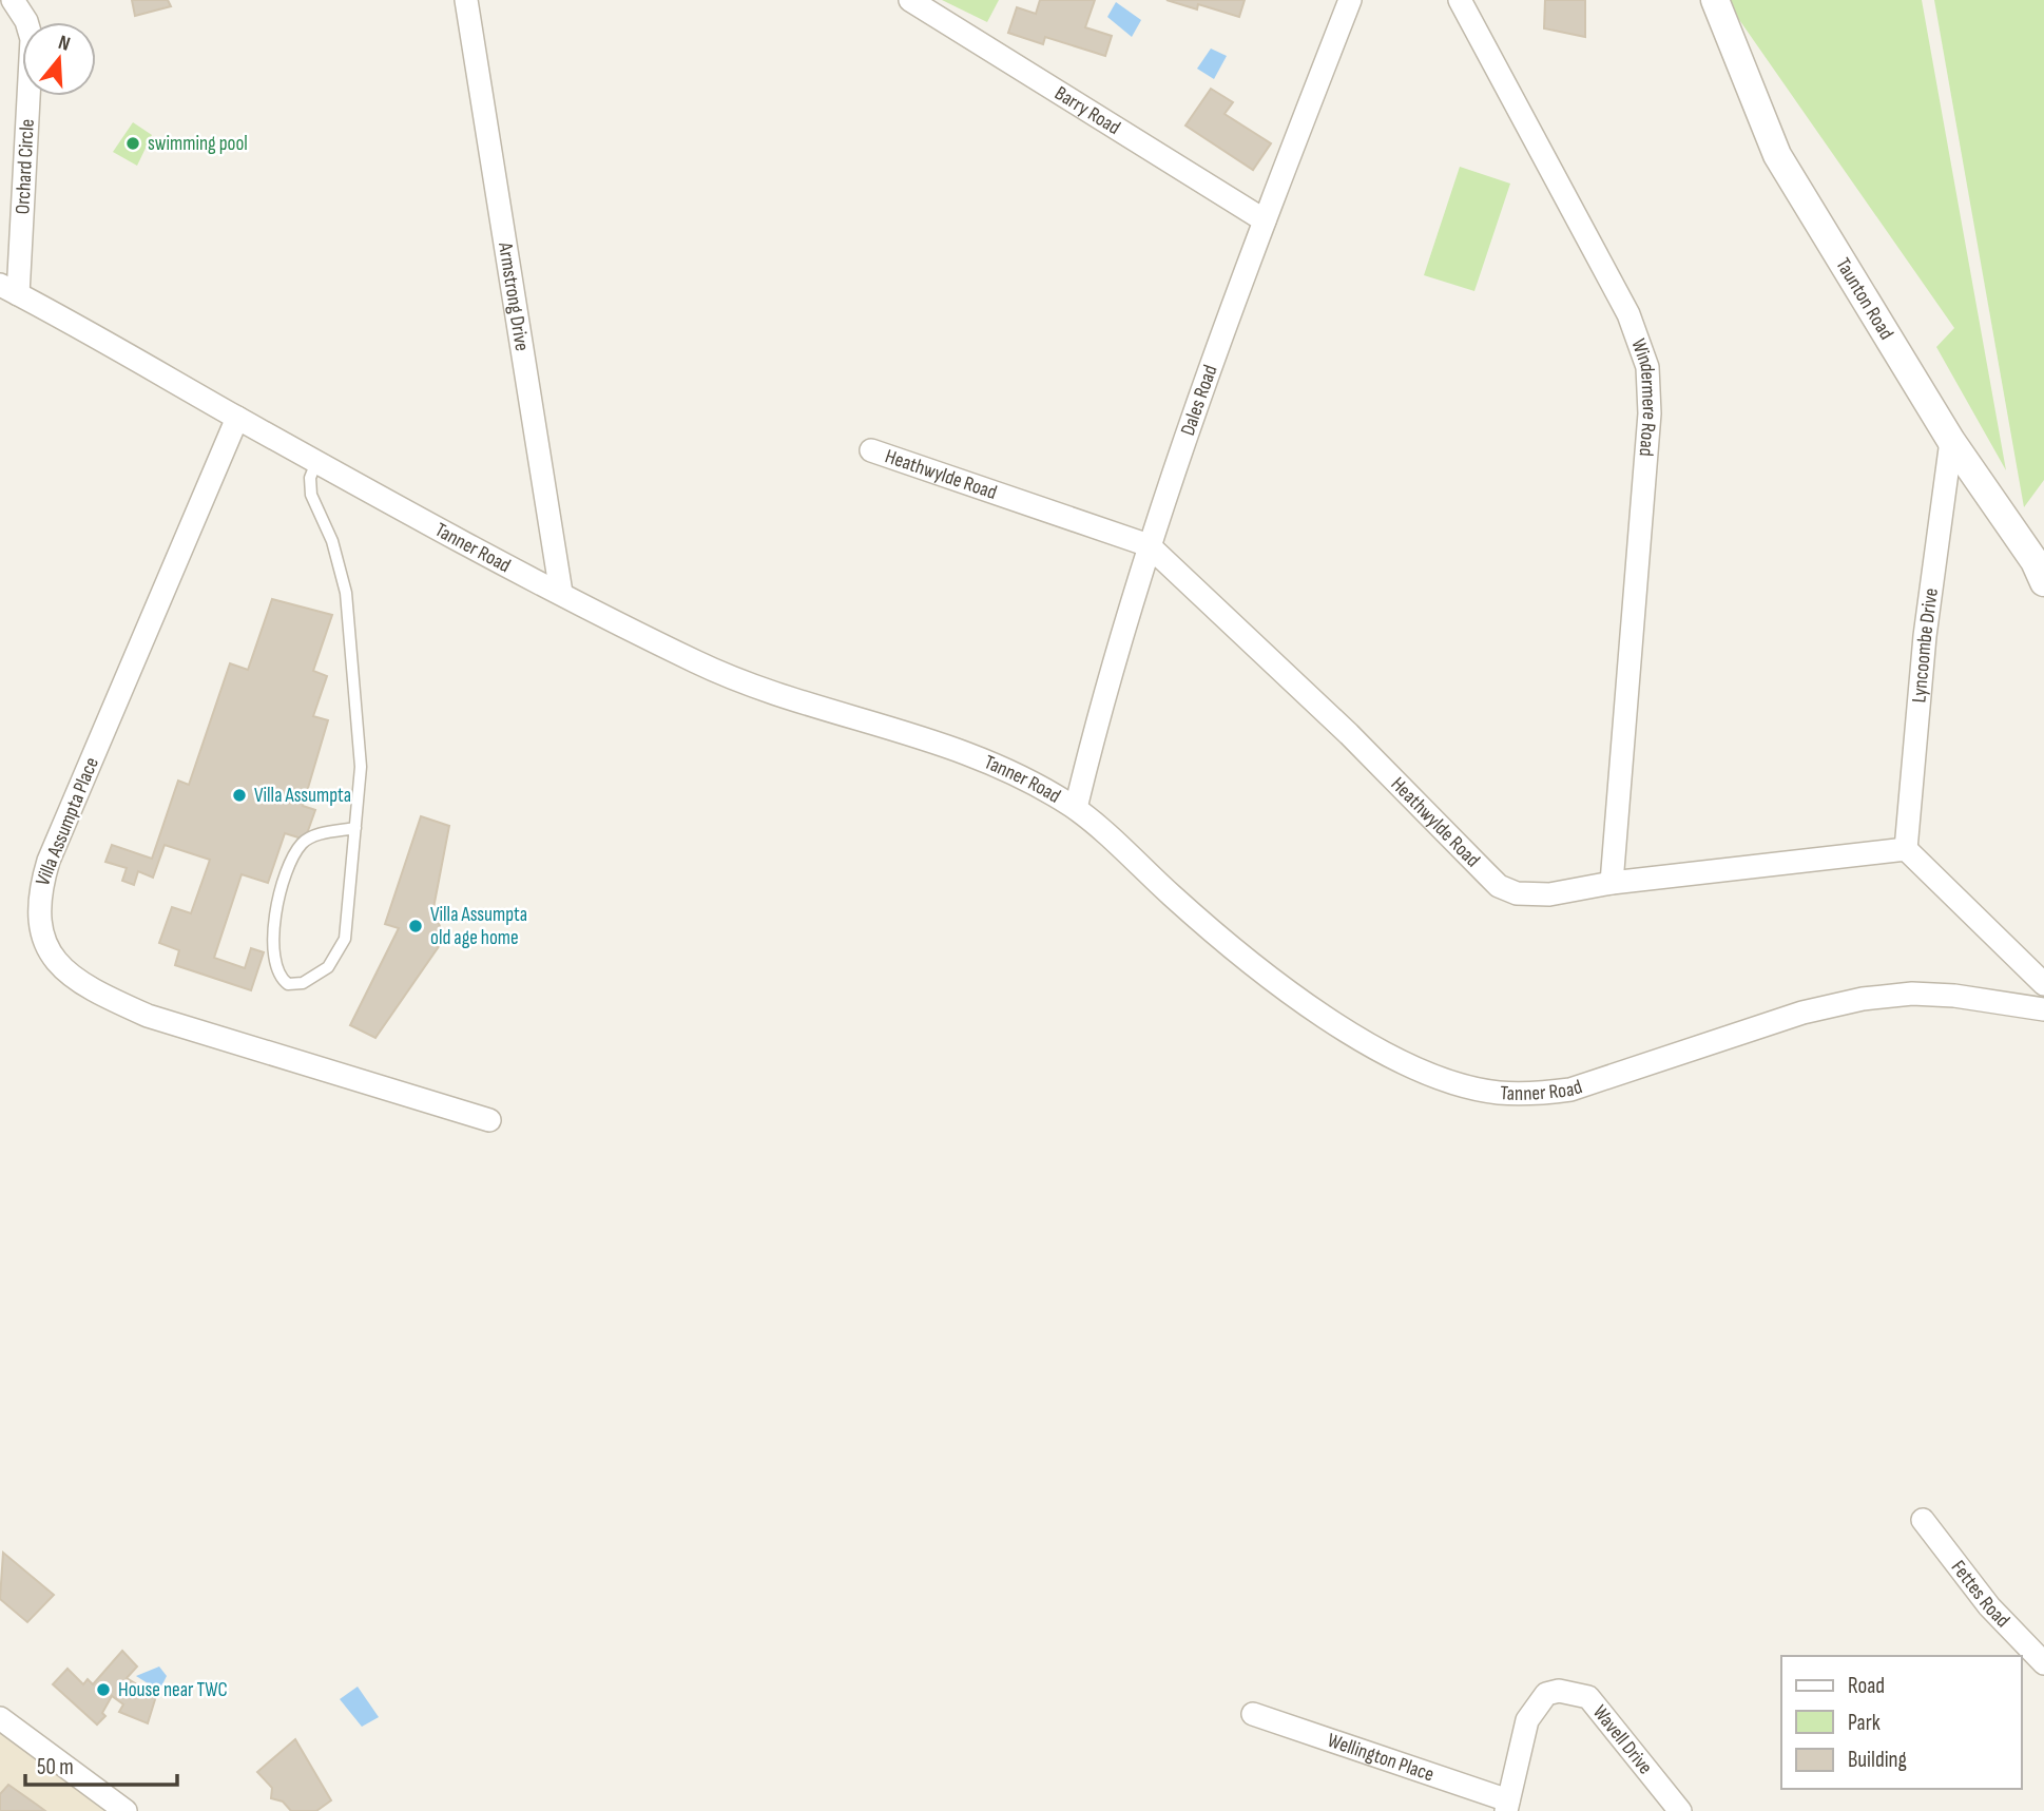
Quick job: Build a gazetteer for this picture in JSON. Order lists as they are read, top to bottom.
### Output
{
  "streets": {
    "street": [
      "Barry Road",
      "Orchard Circle",
      "Armstrong Drive",
      "Taunton Road",
      "Windermere Road",
      "Dales Road",
      "Heathwylde Road",
      "Tanner Road",
      "Lyncoombe Drive",
      "Villa Assumpta Place",
      "Fettes Road",
      "Wavell Drive",
      "Wellington Place"
    ]
  },
  "crossings": [
    ["Barry Road", "Dales Road"],
    ["Orchard Circle", "Tanner Road"],
    ["Armstrong Drive", "Tanner Road"],
    ["Taunton Road", "Lyncoombe Drive"],
    ["Windermere Road", "Heathwylde Road"],
    ["Dales Road", "Heathwylde Road"],
    ["Dales Road", "Tanner Road"],
    ["Heathwylde Road", "Lyncoombe Drive"],
    ["Tanner Road", "Villa Assumpta Place"],
    ["Wavell Drive", "Wellington Place"]
  ],
  "places": [
    "swimming pool",
    "Villa Assumpta",
    "Villa Assumpta old age home",
    "House near TWC"
  ],
  "legend": ["Road", "Park", "Building"],
  "scale_bar": "50 m",
  "north": "top"
}
